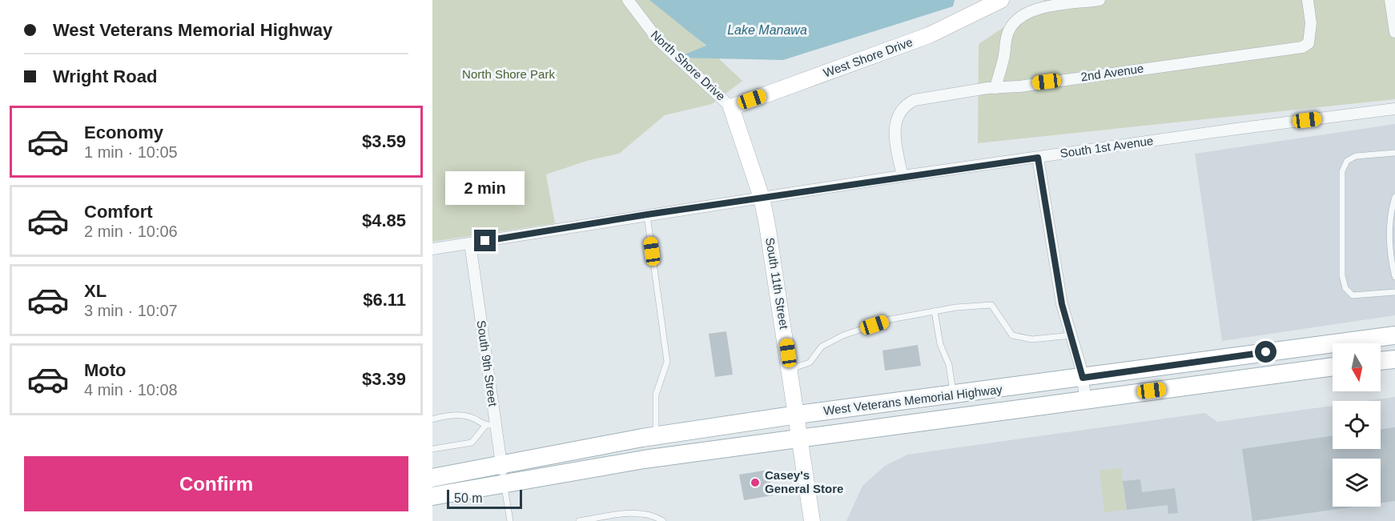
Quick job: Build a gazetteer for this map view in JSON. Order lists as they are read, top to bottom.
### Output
{
  "streets": {
    "main road": ["West Veterans Memorial Highway"],
    "street": [
      "West Shore Drive",
      "North Shore Drive",
      "2nd Avenue",
      "South 1st Avenue",
      "South 11th Street",
      "South 9th Street"
    ]
  },
  "crossings": [
    ["West Shore Drive", "North Shore Drive"],
    ["West Shore Drive", "South 11th Street"],
    ["North Shore Drive", "South 11th Street"],
    ["2nd Avenue", "South 1st Avenue"],
    ["South 1st Avenue", "South 11th Street"],
    ["South 1st Avenue", "South 9th Street"],
    ["South 11th Street", "West Veterans Memorial Highway"],
    ["South 9th Street", "West Veterans Memorial Highway"]
  ],
  "water": ["Lake Manawa"],
  "parks": ["North Shore Park"],
  "places": ["Casey's General Store"],
  "scale_bar": "50 m",
  "north": "bottom",
  "page": {
    "banner": ["West Veterans Memorial Highway", "Wright Road"],
    "list": [
      {
        "name": "Economy",
        "note": "1 min · 10:05",
        "value": "$3.59"
      },
      {
        "name": "Comfort",
        "note": "2 min · 10:06",
        "value": "$4.85"
      },
      {
        "name": "XL",
        "note": "3 min · 10:07",
        "value": "$6.11"
      },
      {
        "name": "Moto",
        "note": "4 min · 10:08",
        "value": "$3.39"
      }
    ],
    "bubble": "2 min",
    "buttons": "Confirm",
    "scale": "50 m"
  }
}
